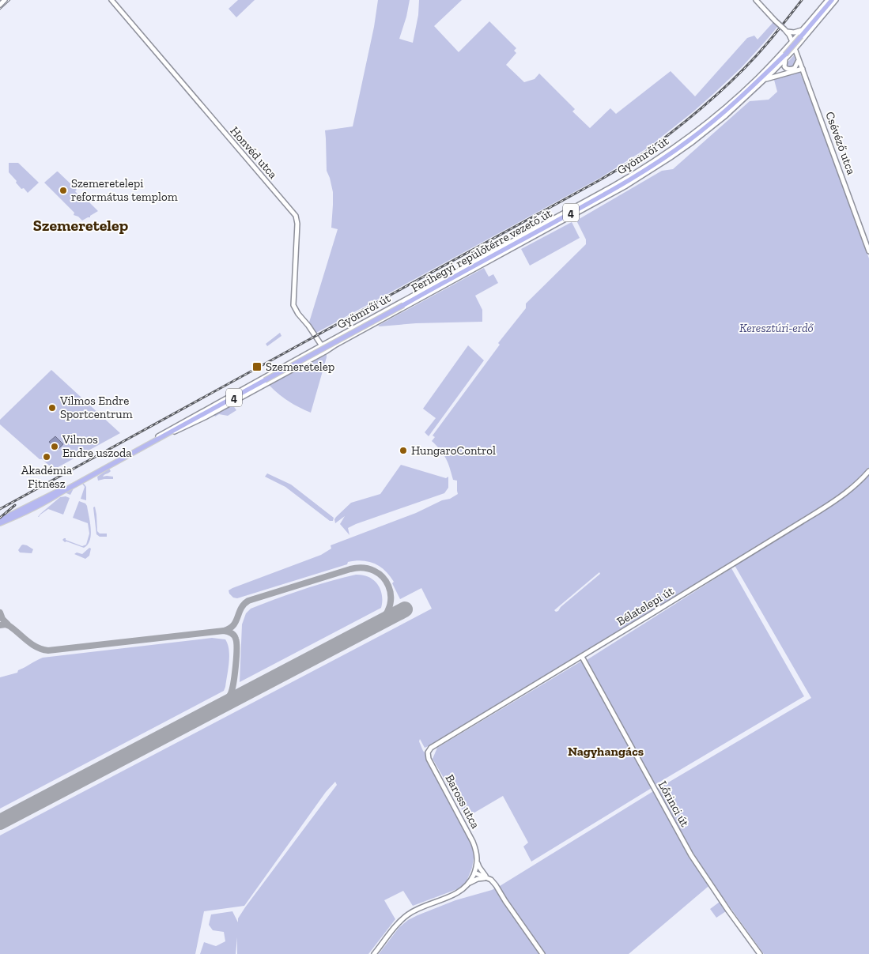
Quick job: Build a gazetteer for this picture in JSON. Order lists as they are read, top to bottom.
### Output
{
  "streets": {
    "main road": ["4", "Ferihegyi repülőtérre vezető út"],
    "street": [
      "Csévéző utca",
      "Honvéd utca",
      "Gyömrői út",
      "Bélatelepi út",
      "Baross utca",
      "Lőrinci út"
    ]
  },
  "crossings": [
    ["Csévéző utca", "Gyömrői út"],
    ["Honvéd utca", "Gyömrői út"],
    ["Gyömrői út", "Ferihegyi repülőtérre vezető út"],
    ["Bélatelepi út", "Baross utca"],
    ["Bélatelepi út", "Lőrinci út"]
  ],
  "districts": ["Szemeretelep", "Nagyhangács"],
  "parks": ["Keresztúri-erdő"],
  "places": {
    "other": [
      "Szemeretelepi református templom",
      "Vilmos Endre Sportcentrum",
      "Vilmos Endre uszoda",
      "HungaroControl",
      "Akadémia Fitnesz"
    ],
    "transit": ["Szemeretelep"]
  }
}
